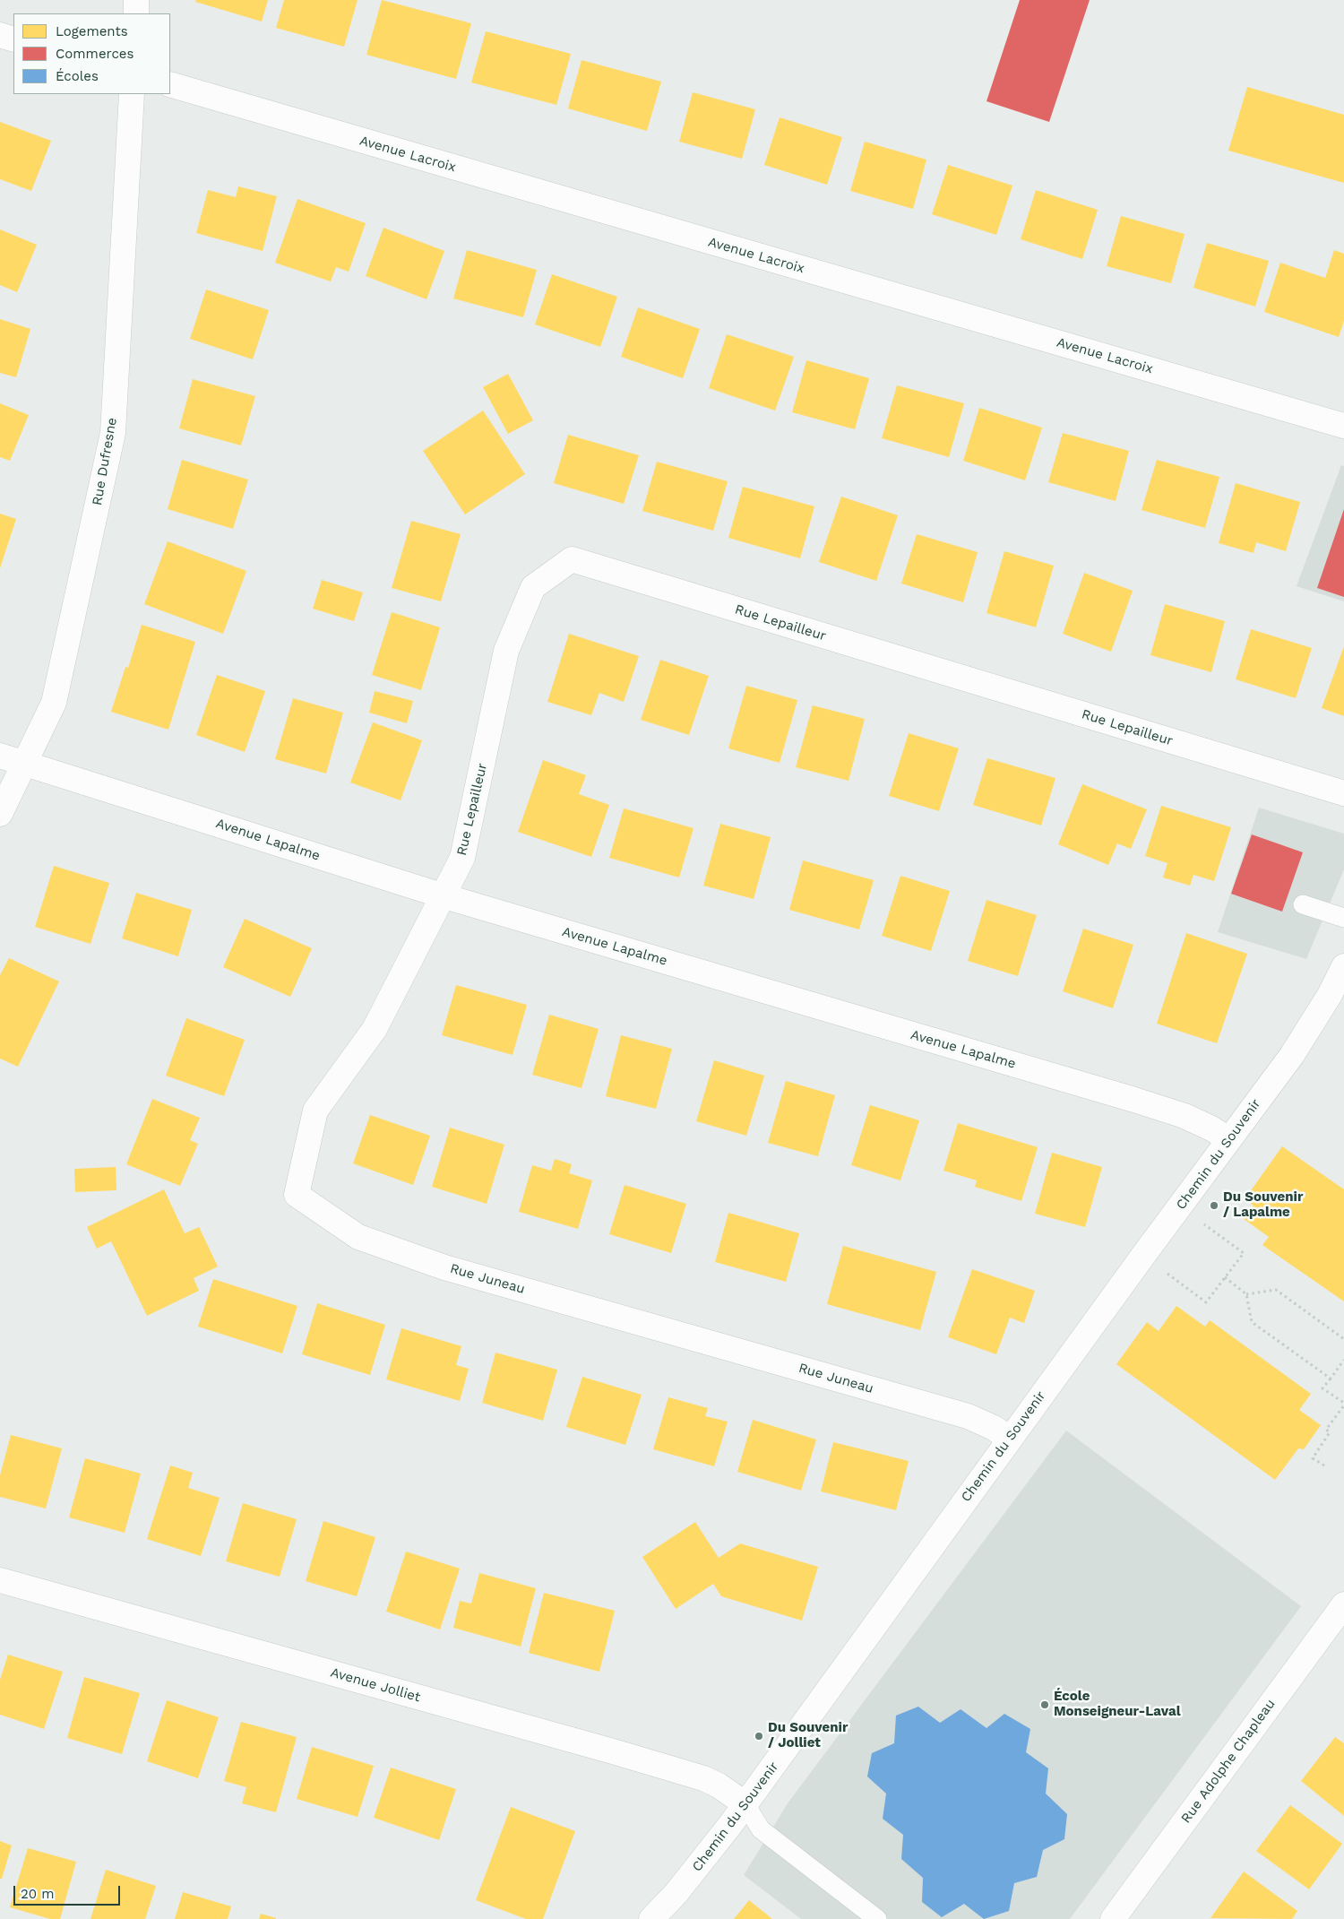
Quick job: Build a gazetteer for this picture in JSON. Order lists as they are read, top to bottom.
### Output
{
  "streets": {
    "street": [
      "Avenue Lacroix",
      "Rue Dufresne",
      "Rue Lepailleur",
      "Avenue Lapalme",
      "Chemin du Souvenir",
      "Rue Juneau",
      "Avenue Jolliet",
      "Rue Adolphe Chapleau"
    ]
  },
  "crossings": [
    ["Rue Dufresne", "Avenue Lapalme"],
    ["Rue Lepailleur", "Avenue Lapalme"],
    ["Rue Lepailleur", "Rue Juneau"],
    ["Avenue Lapalme", "Chemin du Souvenir"],
    ["Avenue Lapalme", "Rue Juneau"],
    ["Chemin du Souvenir", "Rue Juneau"],
    ["Chemin du Souvenir", "Avenue Jolliet"]
  ],
  "places": ["Du Souvenir / Lapalme", "École Monseigneur-Laval", "Du Souvenir / Jolliet"],
  "legend": ["Logements", "Commerces", "Écoles"],
  "scale_bar": "20 m"
}
